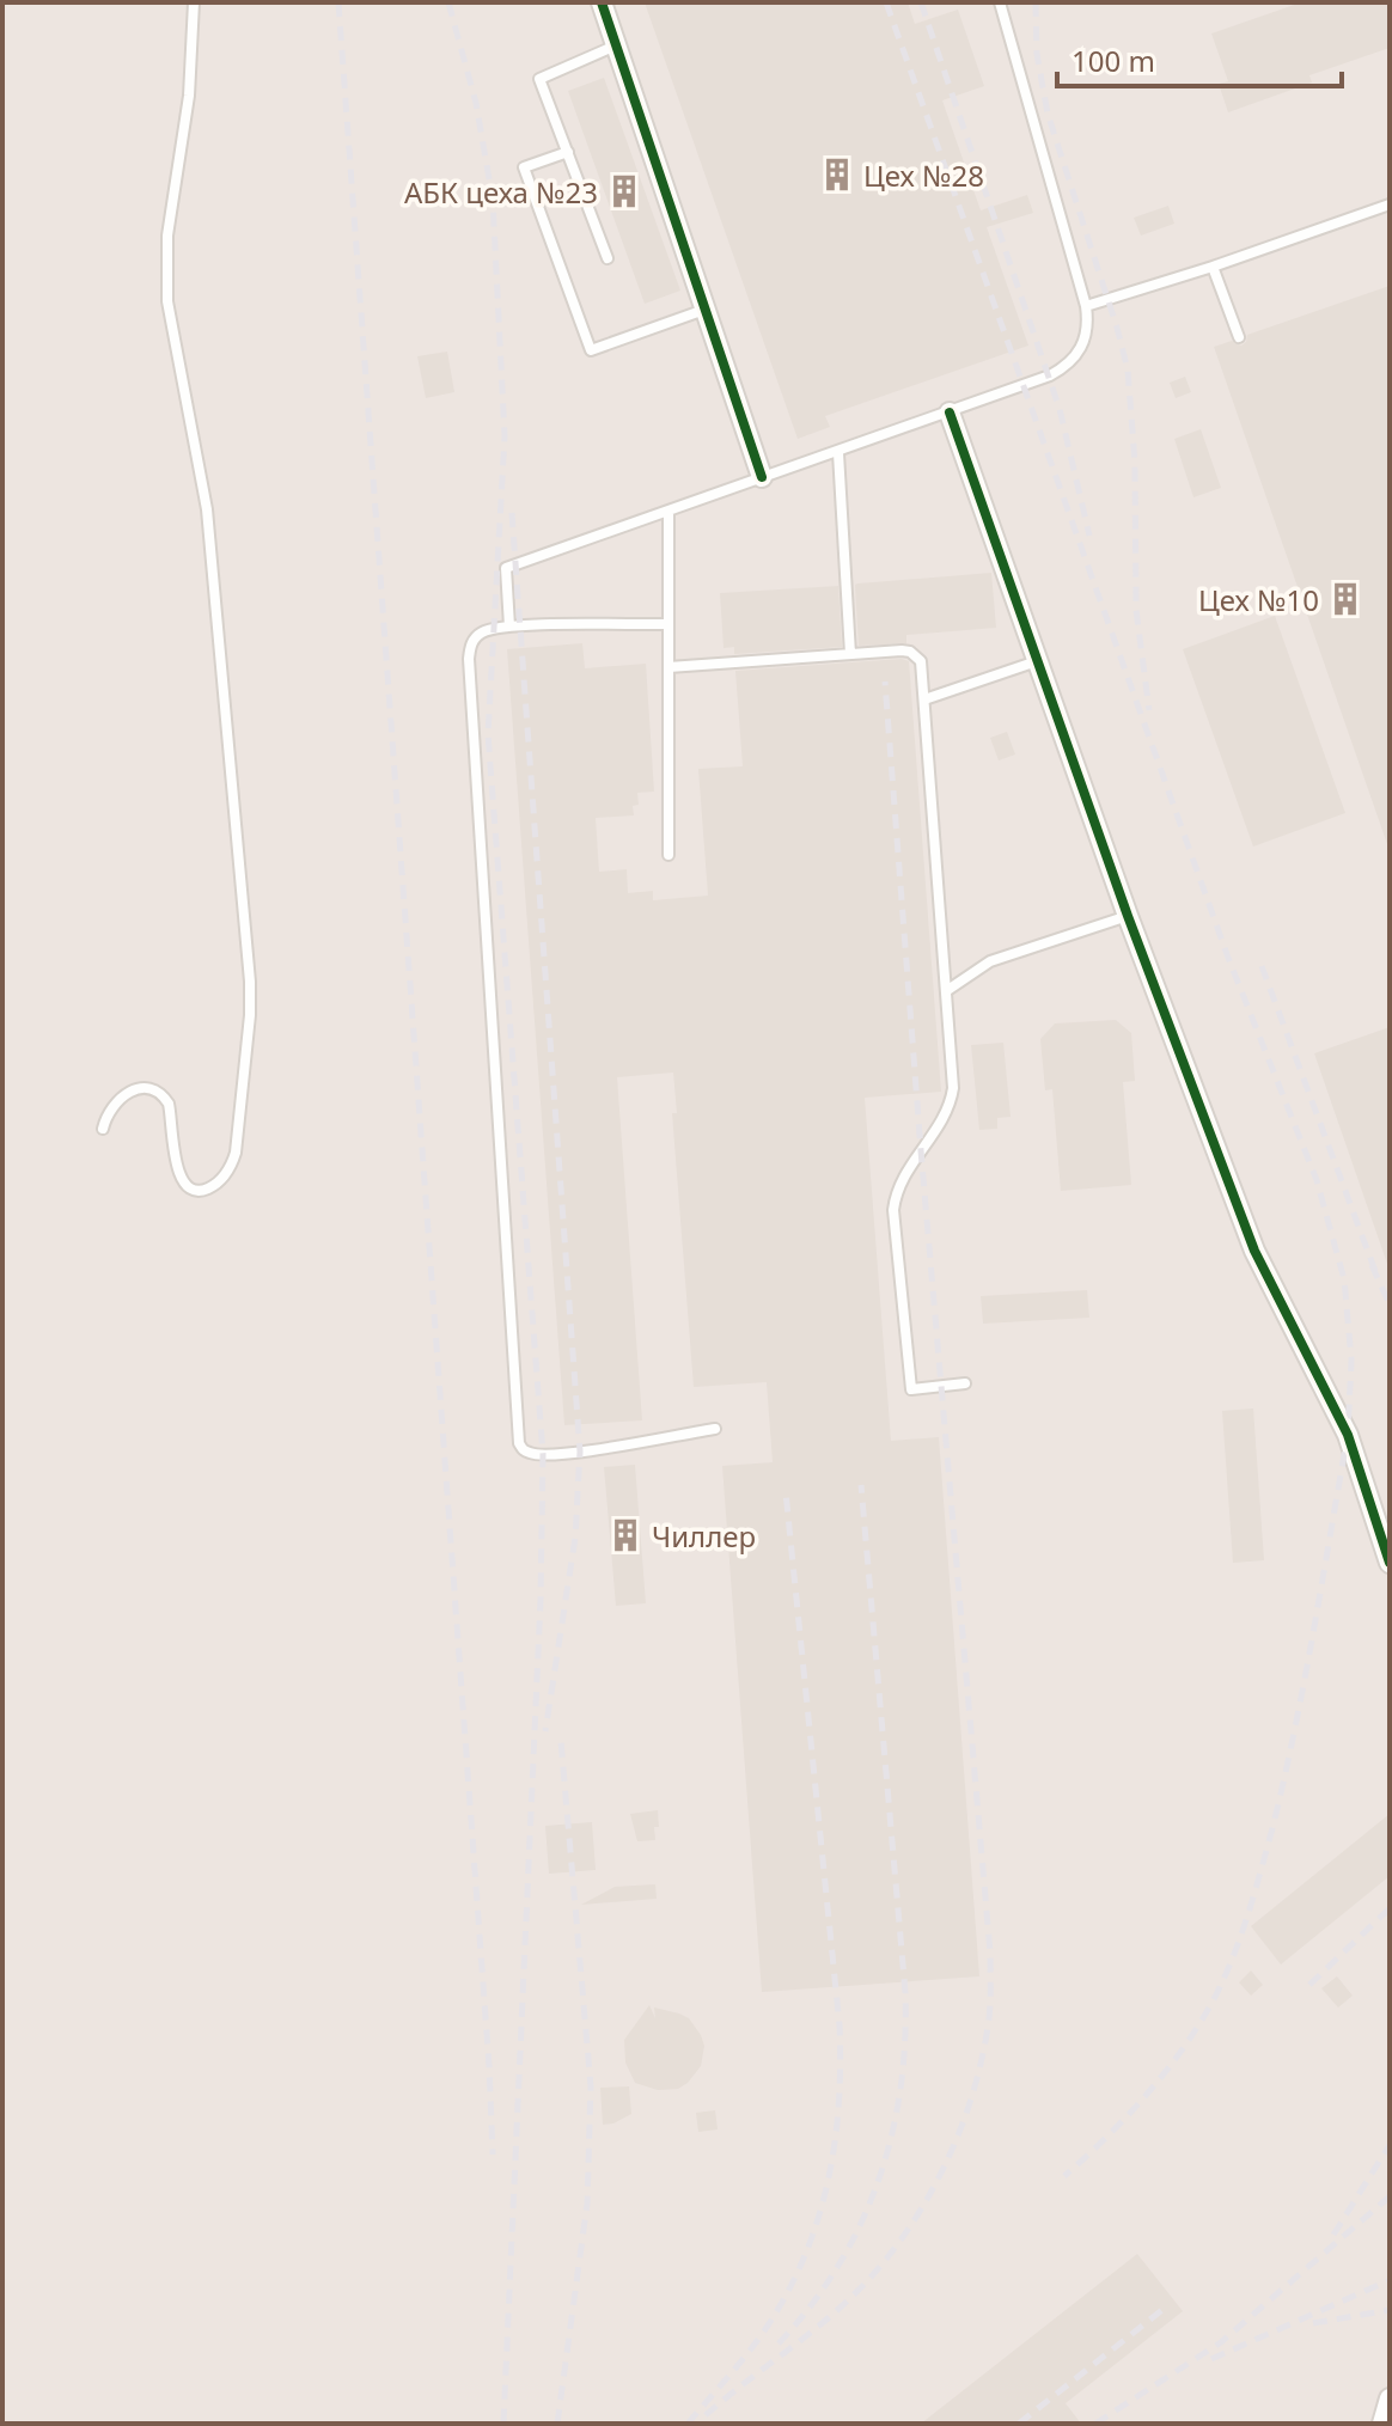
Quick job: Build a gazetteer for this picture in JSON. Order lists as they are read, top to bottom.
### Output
{
  "places": {
    "building": [
      "Цех №28",
      "АБК цеха №23",
      "Цех №10",
      "Чиллер"
    ]
  },
  "scale_bar": "100 m"
}
